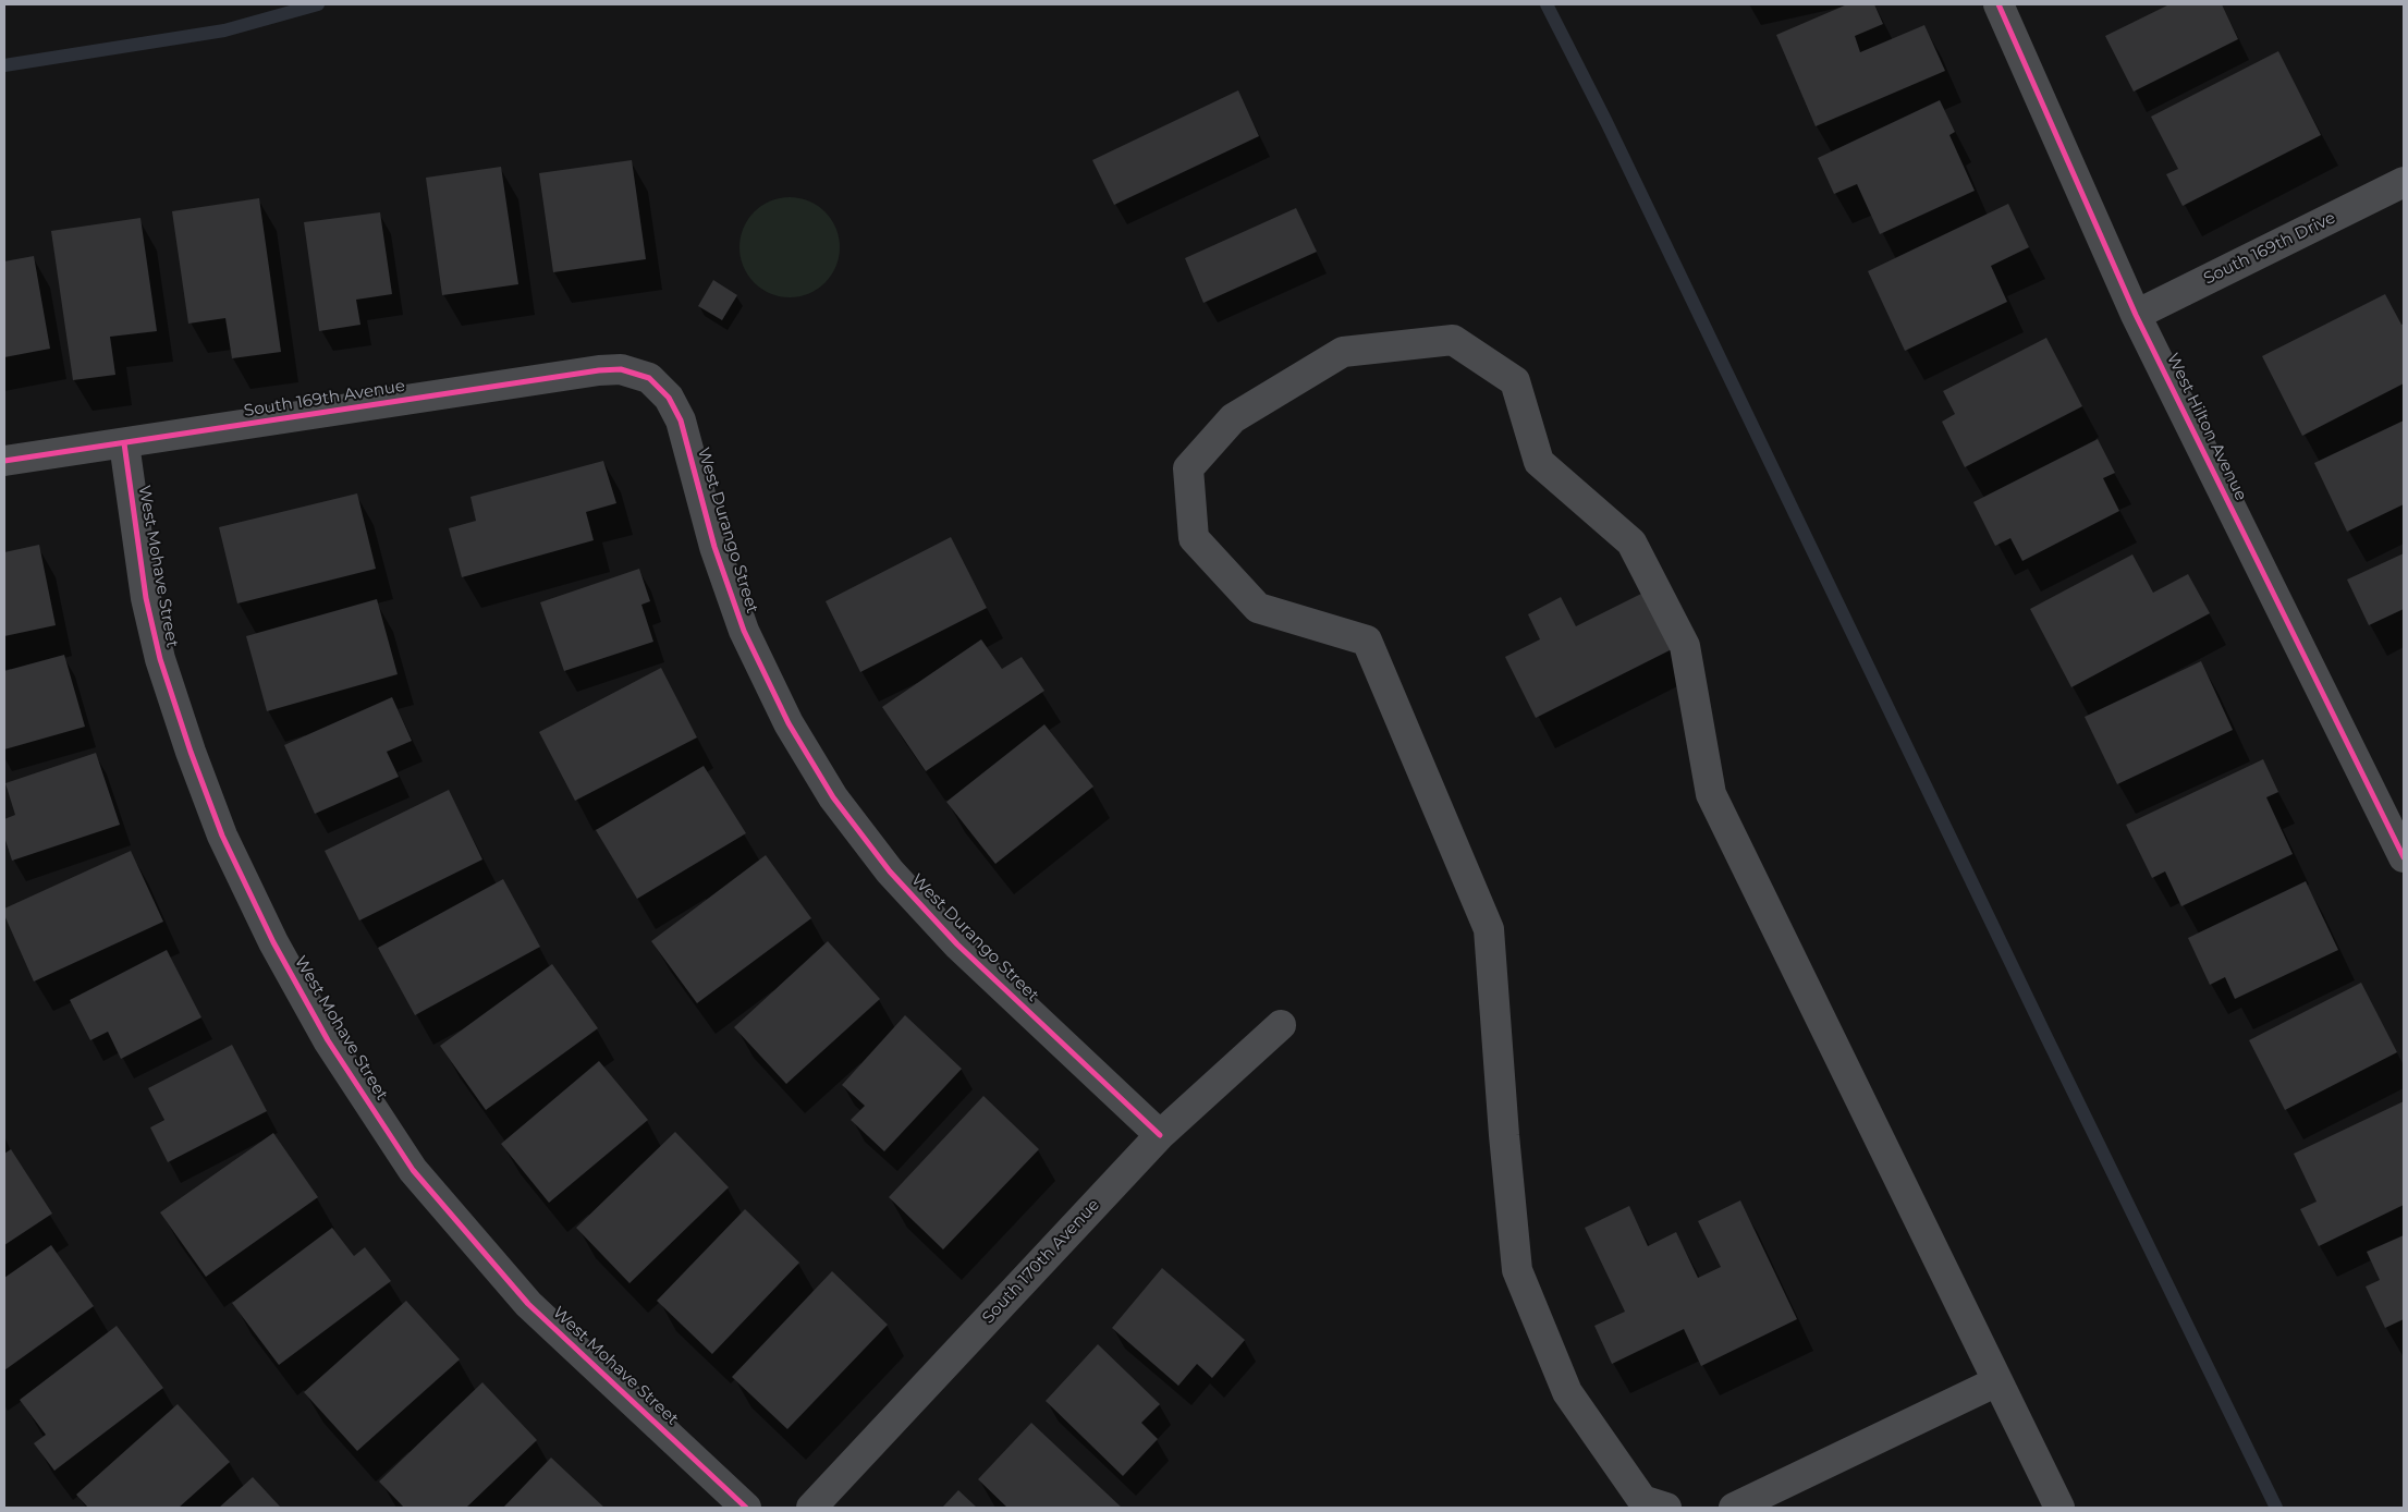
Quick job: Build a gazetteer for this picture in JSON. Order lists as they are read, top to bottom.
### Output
{
  "streets": {
    "street": [
      "South 169th Drive",
      "South 169th Avenue",
      "West Hilton Avenue",
      "West Durango Street",
      "West Mohave Street",
      "South 170th Avenue"
    ]
  },
  "crossings": [
    ["South 169th Drive", "West Hilton Avenue"],
    ["South 169th Avenue", "West Durango Street"],
    ["South 169th Avenue", "West Mohave Street"],
    ["West Durango Street", "South 170th Avenue"]
  ]
}
